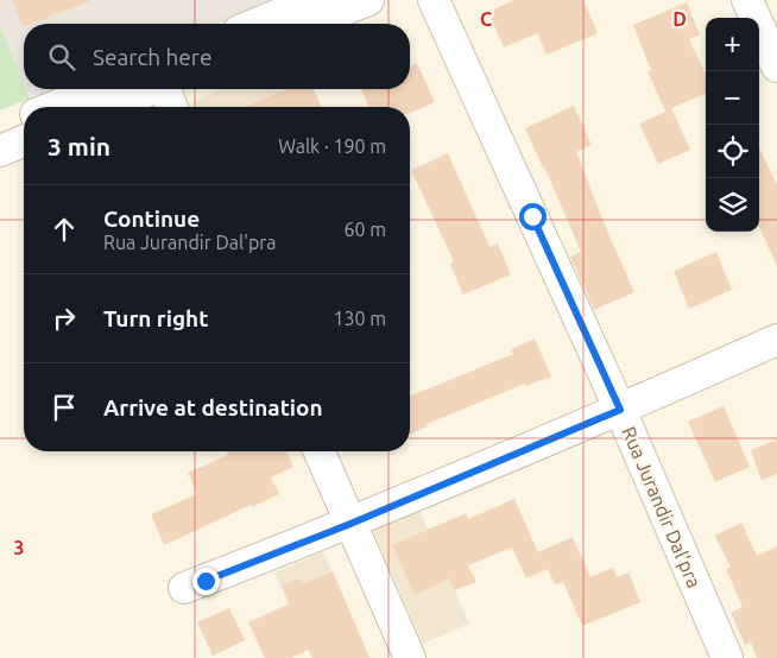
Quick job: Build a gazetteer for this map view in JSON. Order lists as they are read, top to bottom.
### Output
{
  "streets": {
    "street": ["Rua Jurandir Dal'pra"]
  },
  "page": {
    "map_buttons": ["+", "−"],
    "search": "Search here",
    "heading": ["3 min", "Walk · 190 m"],
    "list": [
      ["Continue", "Rua Jurandir Dal'pra", "60 m"],
      ["Turn right", "130 m"],
      "Arrive at destination"
    ]
  },
  "grid": {
    "columns": ["C", "D"],
    "rows": ["3"]
  }
}
